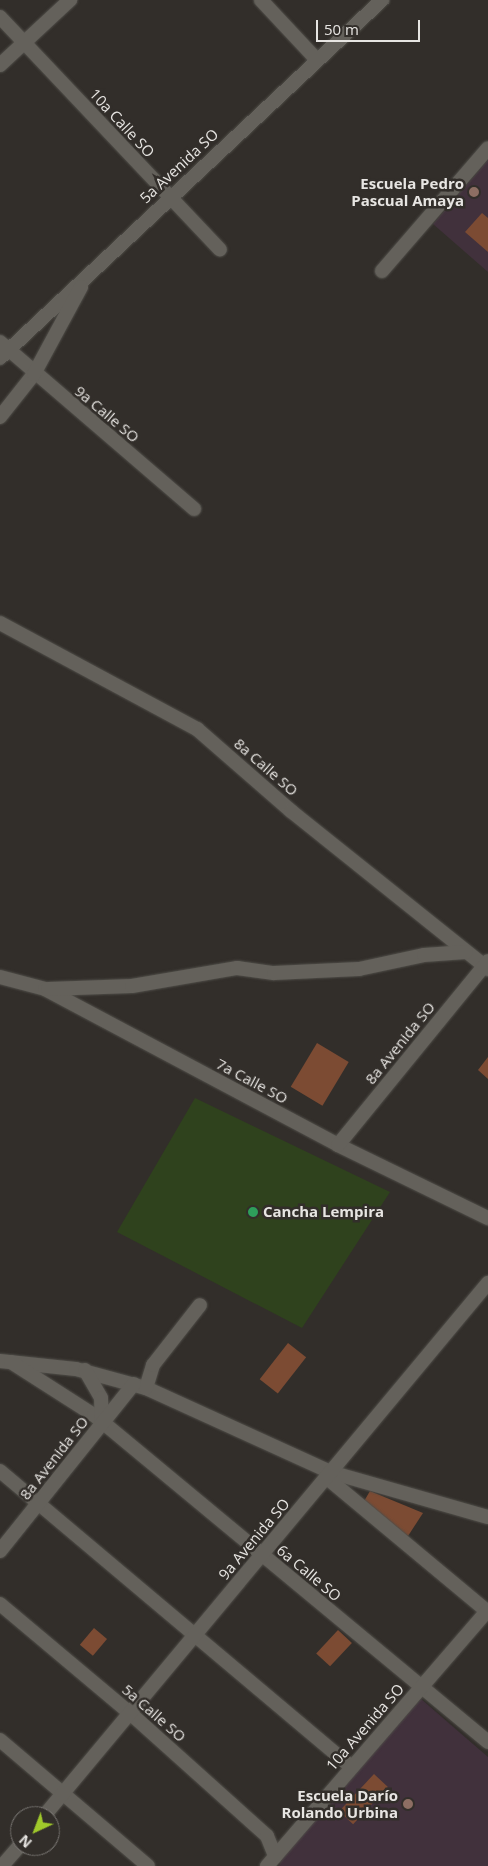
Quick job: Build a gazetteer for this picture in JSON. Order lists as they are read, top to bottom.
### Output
{
  "streets": {
    "street": [
      "10a Calle SO",
      "5a Avenida SO",
      "9a Calle SO",
      "8a Calle SO",
      "8a Avenida SO",
      "7a Calle SO",
      "9a Avenida SO",
      "6a Calle SO",
      "5a Calle SO",
      "10a Avenida SO"
    ]
  },
  "crossings": [
    ["10a Calle SO", "5a Avenida SO"],
    ["5a Avenida SO", "9a Calle SO"],
    ["8a Calle SO", "8a Avenida SO"],
    ["8a Avenida SO", "7a Calle SO"],
    ["8a Avenida SO", "6a Calle SO"],
    ["9a Avenida SO", "6a Calle SO"],
    ["9a Avenida SO", "5a Calle SO"],
    ["6a Calle SO", "10a Avenida SO"],
    ["5a Calle SO", "10a Avenida SO"]
  ],
  "places": ["Escuela Pedro Pascual Amaya", "Cancha Lempira", "Escuela Darío Rolando Urbina"],
  "scale_bar": "50 m",
  "north": "bottom left"
}
